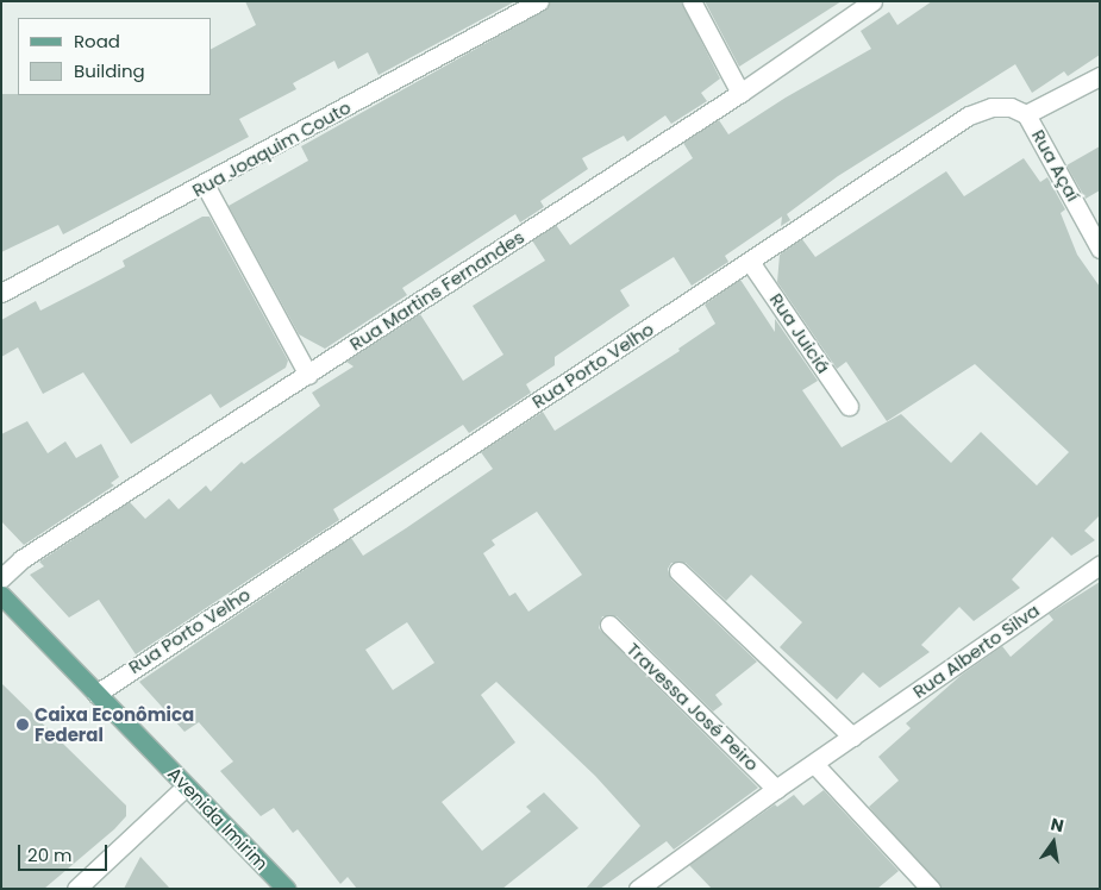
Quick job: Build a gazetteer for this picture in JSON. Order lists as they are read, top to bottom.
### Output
{
  "streets": {
    "main road": ["Avenida Imirim"],
    "street": [
      "Rua Joaquim Couto",
      "Rua Açaí",
      "Rua Martins Fernandes",
      "Rua Juiciá",
      "Rua Porto Velho",
      "Rua Alberto Silva",
      "Travessa José Peiro"
    ]
  },
  "crossings": [
    ["Rua Açaí", "Rua Porto Velho"],
    ["Rua Juiciá", "Rua Porto Velho"],
    ["Rua Porto Velho", "Avenida Imirim"],
    ["Rua Alberto Silva", "Travessa José Peiro"]
  ],
  "places": ["Caixa Econômica Federal"],
  "legend": ["Road", "Building"],
  "scale_bar": "20 m",
  "north": "top"
}
